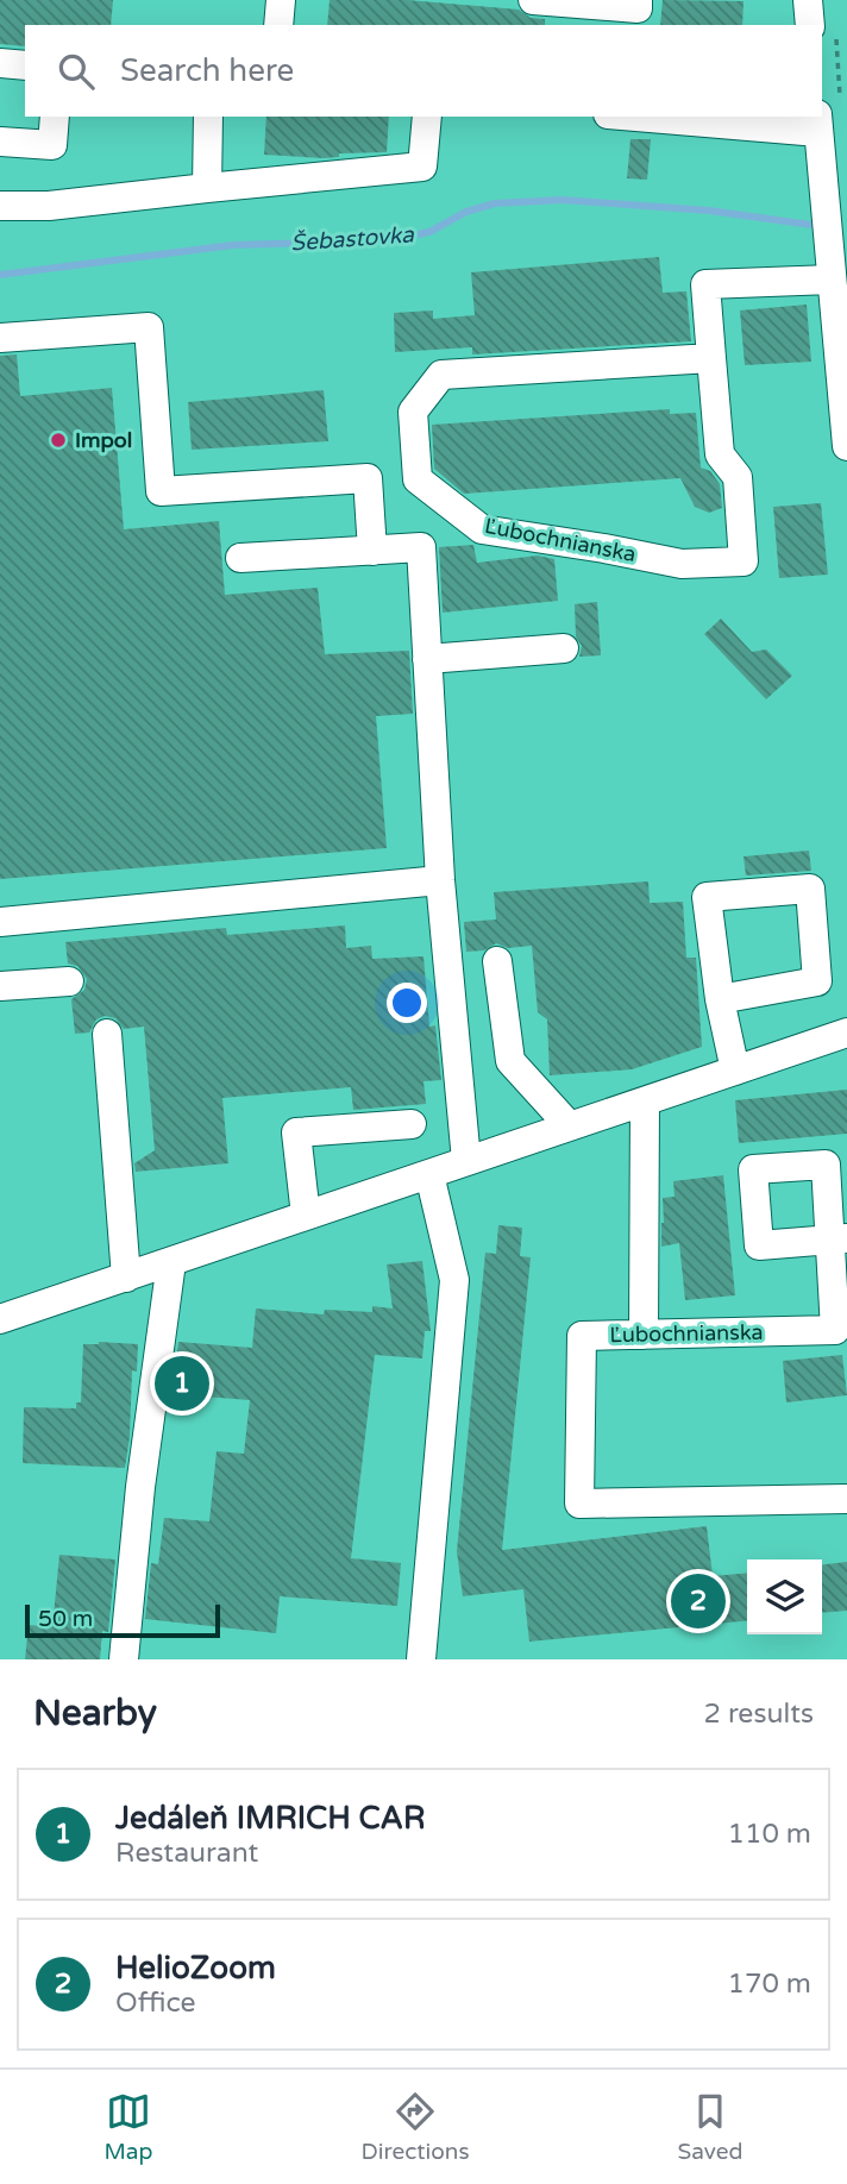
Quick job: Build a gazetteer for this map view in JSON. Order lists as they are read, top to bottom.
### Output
{
  "streets": {
    "street": ["Ľubochnianska"]
  },
  "water": ["Šebastovka"],
  "places": ["Impol"],
  "scale_bar": "50 m",
  "page": {
    "search": "Search here",
    "pins": ["1", "2"],
    "scale": "50 m",
    "heading": ["Nearby", "2 results"],
    "list": [
      {
        "mark": "1",
        "name": "Jedáleň IMRICH CAR",
        "note": "Restaurant",
        "value": "110 m"
      },
      {
        "mark": "2",
        "name": "HelioZoom",
        "note": "Office",
        "value": "170 m"
      }
    ],
    "nav": ["Map", "Directions", "Saved"]
  }
}
